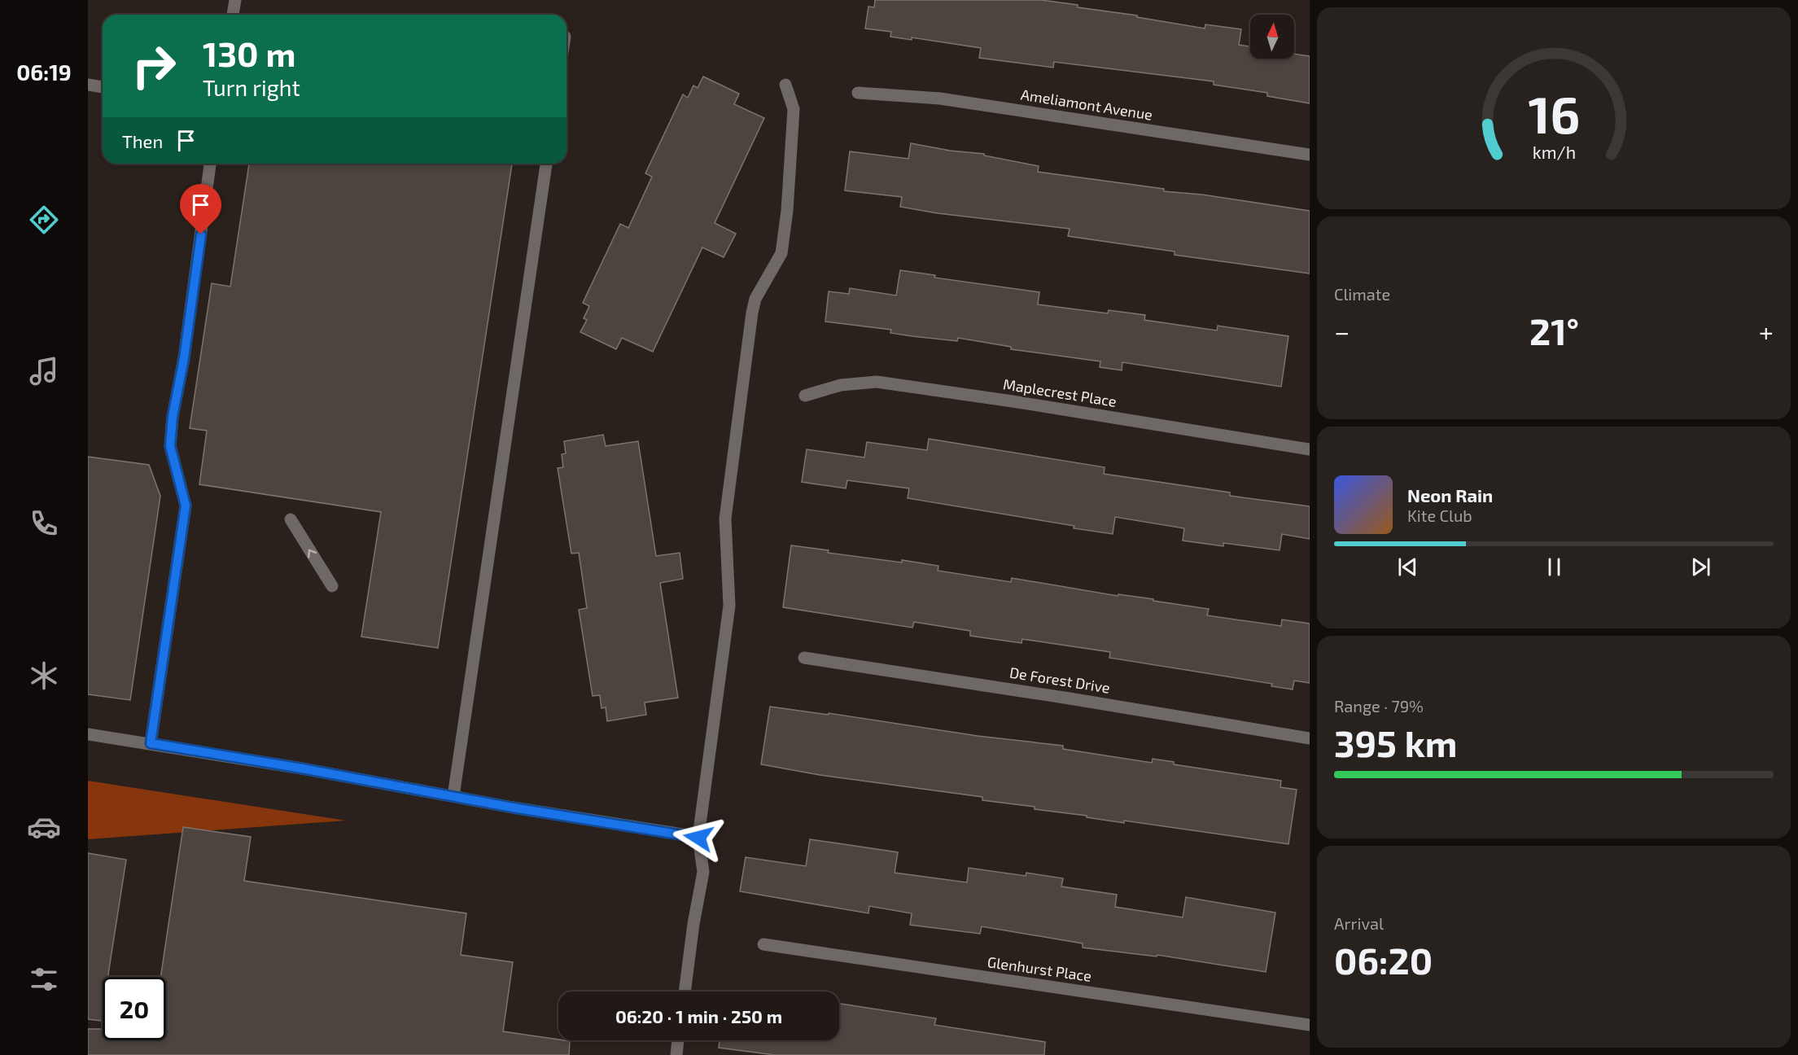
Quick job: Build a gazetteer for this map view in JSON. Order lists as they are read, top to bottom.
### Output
{
  "streets": {
    "street": [
      "Ameliamont Avenue",
      "Maplecrest Place",
      "De Forest Drive",
      "Glenhurst Place"
    ]
  },
  "north": "top",
  "page": {
    "tabs": "06:19",
    "turn": ["130 m", "Turn right"],
    "then": "Then",
    "tile": [
      "Climate",
      ["Range · 79%", "395 km"],
      ["Arrival", "06:20"]
    ],
    "heat": ["−", "21°", "+"],
    "song": ["Neon Rain", "Kite Club"],
    "limit": "20",
    "trip": "06:20 · 1 min · 250 m",
    "gauge": ["16", "km/h"]
  }
}
